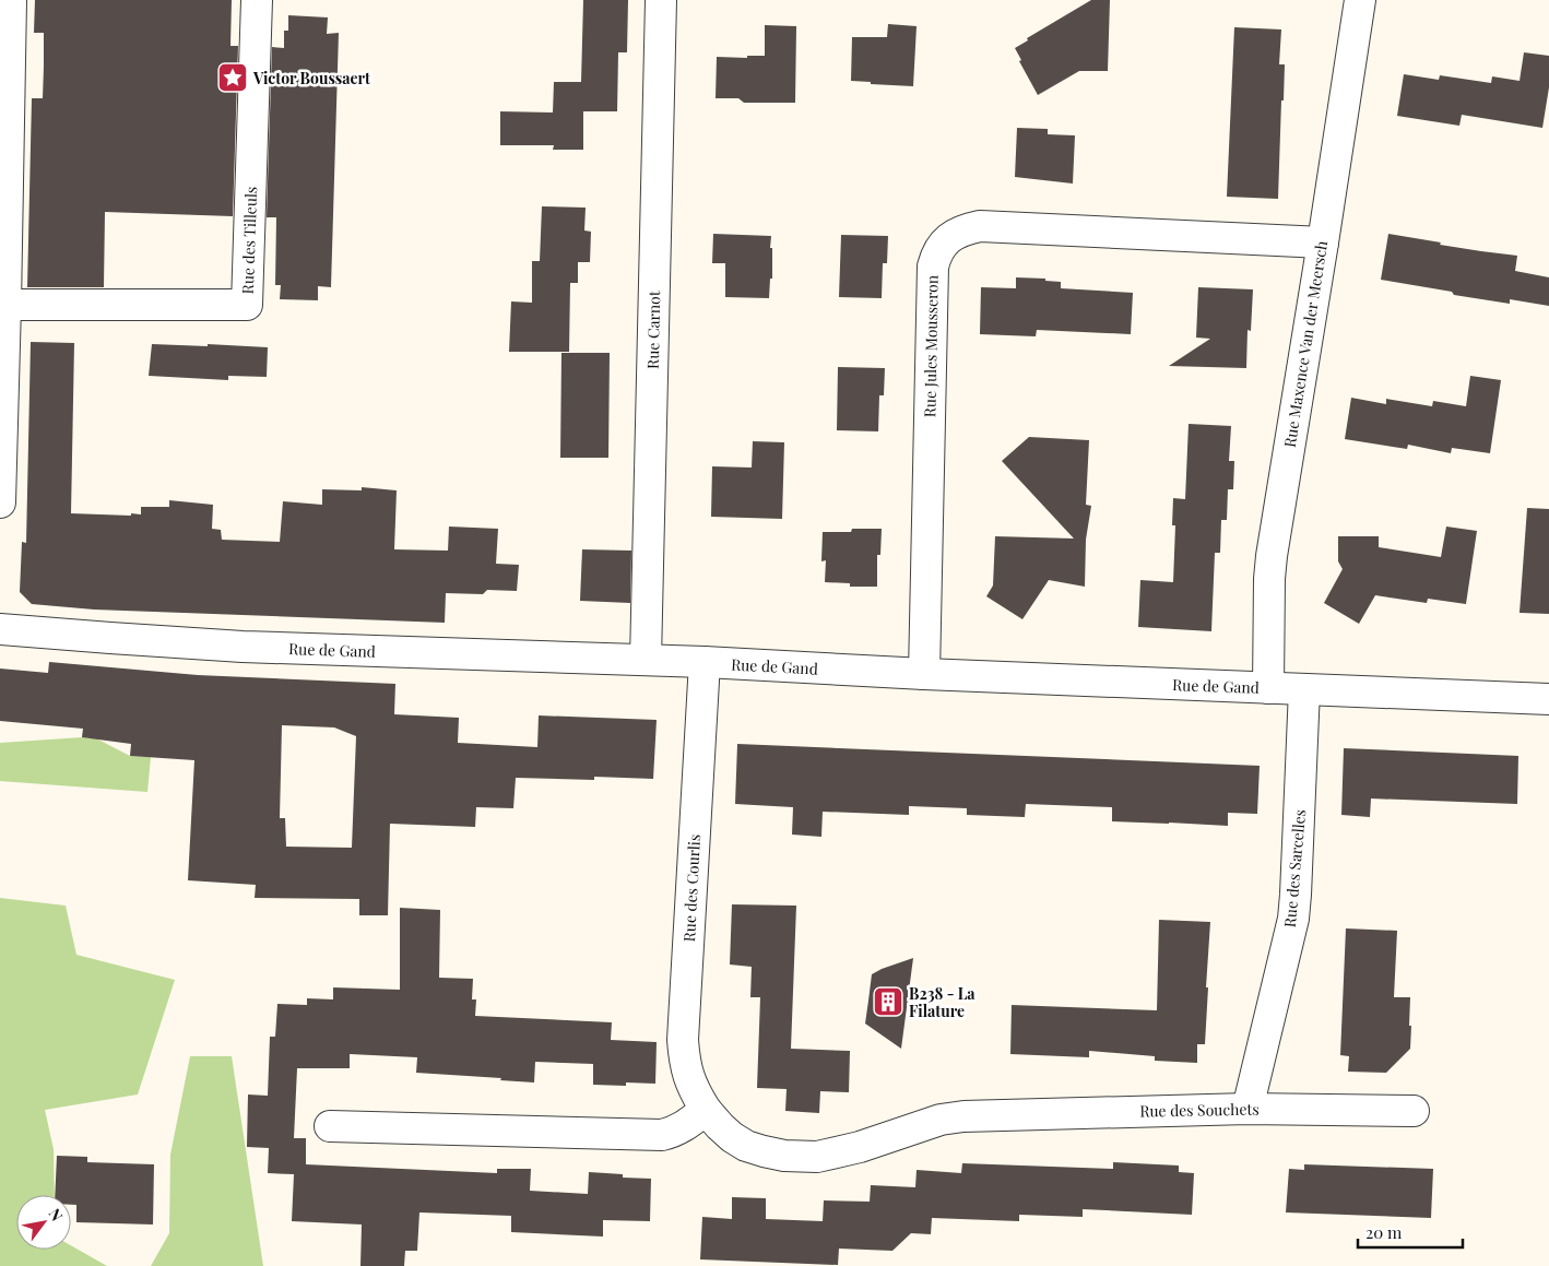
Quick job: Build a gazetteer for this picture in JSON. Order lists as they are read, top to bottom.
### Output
{
  "streets": {
    "street": [
      "Rue des Tilleuls",
      "Rue Carnot",
      "Rue Maxence Van der Meersch",
      "Rue Jules Mousseron",
      "Rue de Gand",
      "Rue des Sarcelles",
      "Rue des Courlis",
      "Rue des Souchets"
    ]
  },
  "crossings": [
    ["Rue Carnot", "Rue de Gand"],
    ["Rue Maxence Van der Meersch", "Rue Jules Mousseron"],
    ["Rue Maxence Van der Meersch", "Rue de Gand"],
    ["Rue Jules Mousseron", "Rue de Gand"],
    ["Rue de Gand", "Rue des Sarcelles"],
    ["Rue de Gand", "Rue des Courlis"],
    ["Rue des Sarcelles", "Rue des Souchets"],
    ["Rue des Courlis", "Rue des Souchets"]
  ],
  "places": {
    "place": ["Victor Boussaert"],
    "building": ["B238 - La Filature"]
  },
  "scale_bar": "20 m",
  "north": "top right"
}
